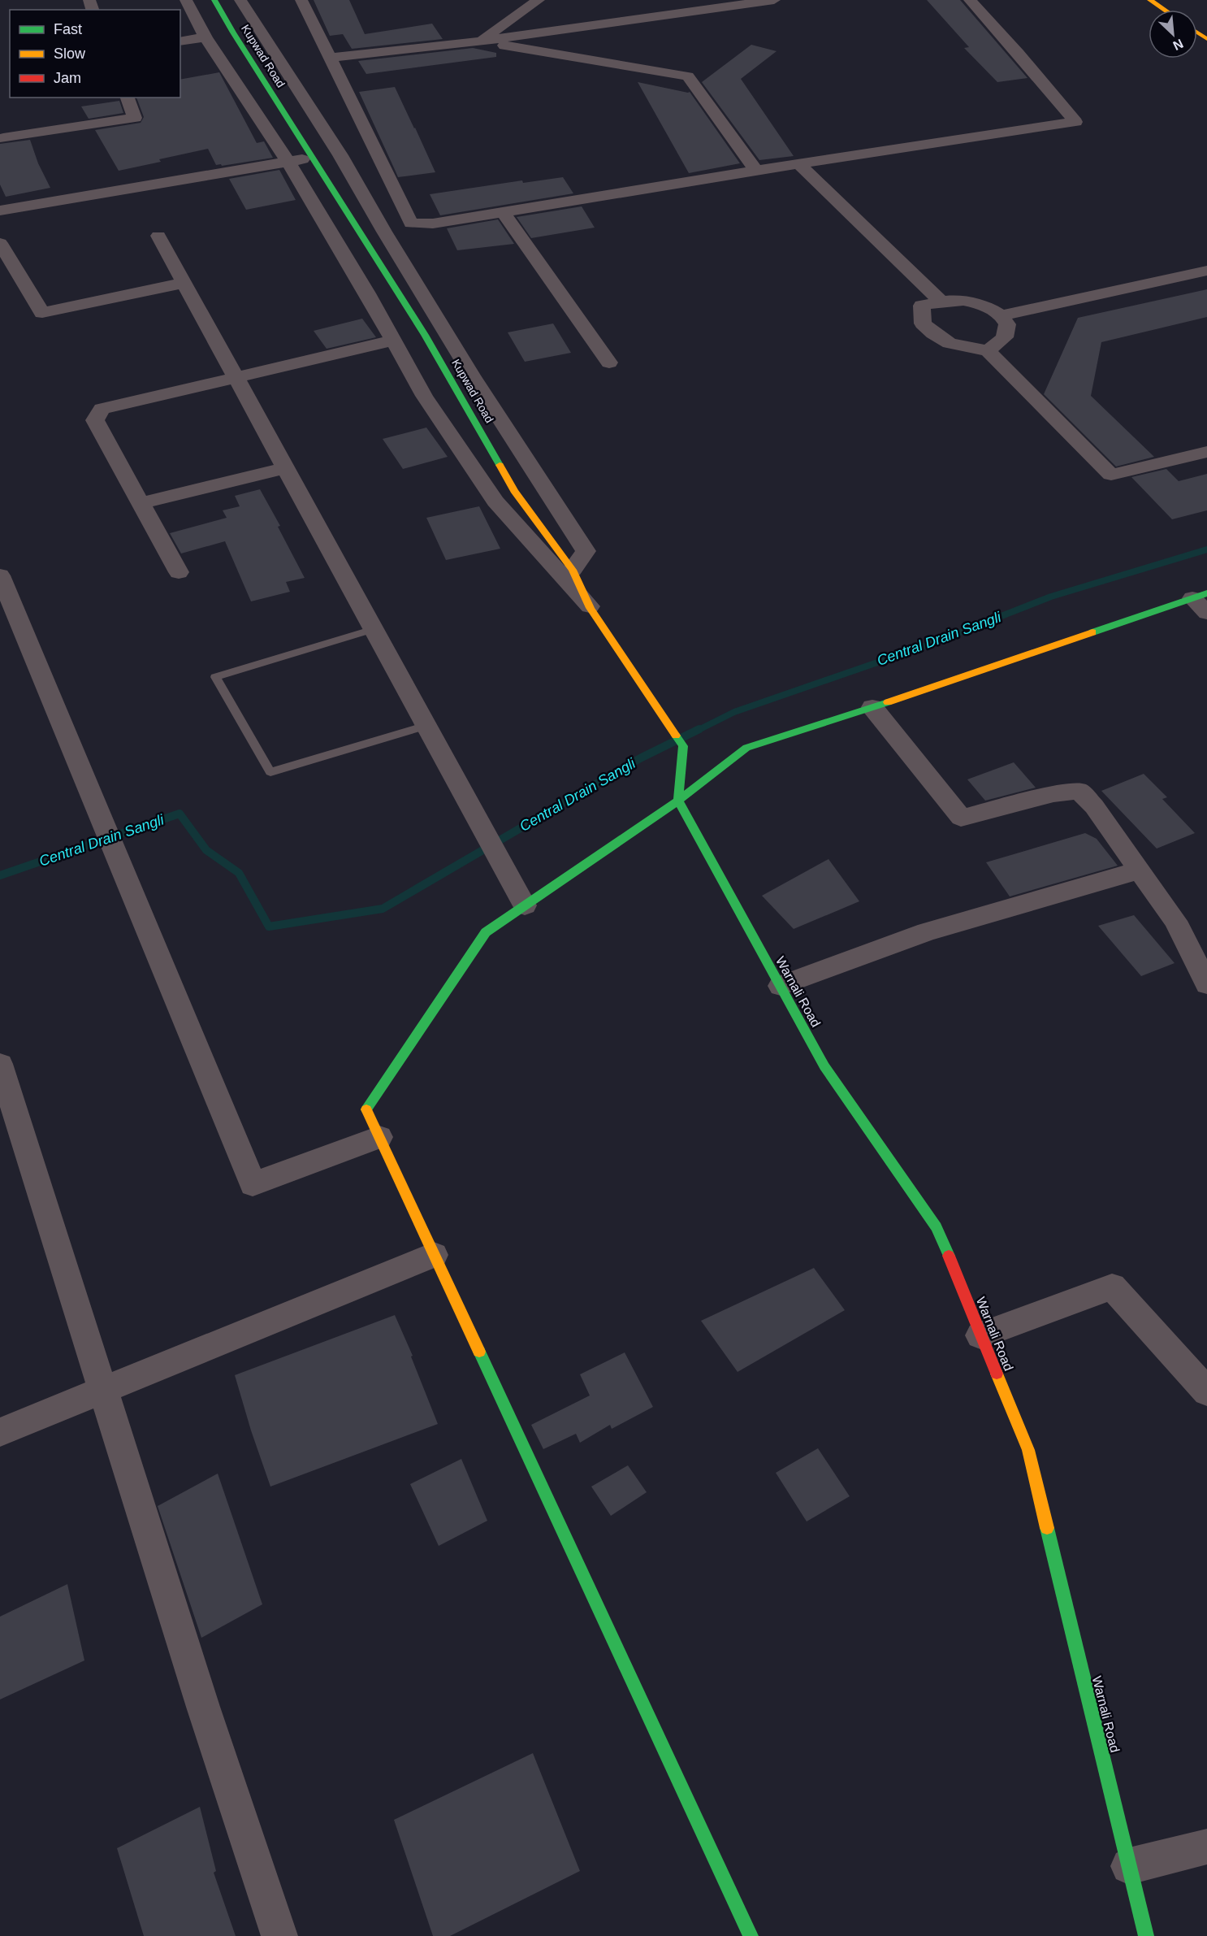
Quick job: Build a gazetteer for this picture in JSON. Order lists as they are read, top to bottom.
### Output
{
  "streets": {
    "main road": ["Kupwad Road", "Warnali Road"]
  },
  "crossings": [
    ["Kupwad Road", "Warnali Road"]
  ],
  "water": ["Central Drain Sangli"],
  "legend": ["Fast", "Slow", "Jam"],
  "north": "bottom right"
}
